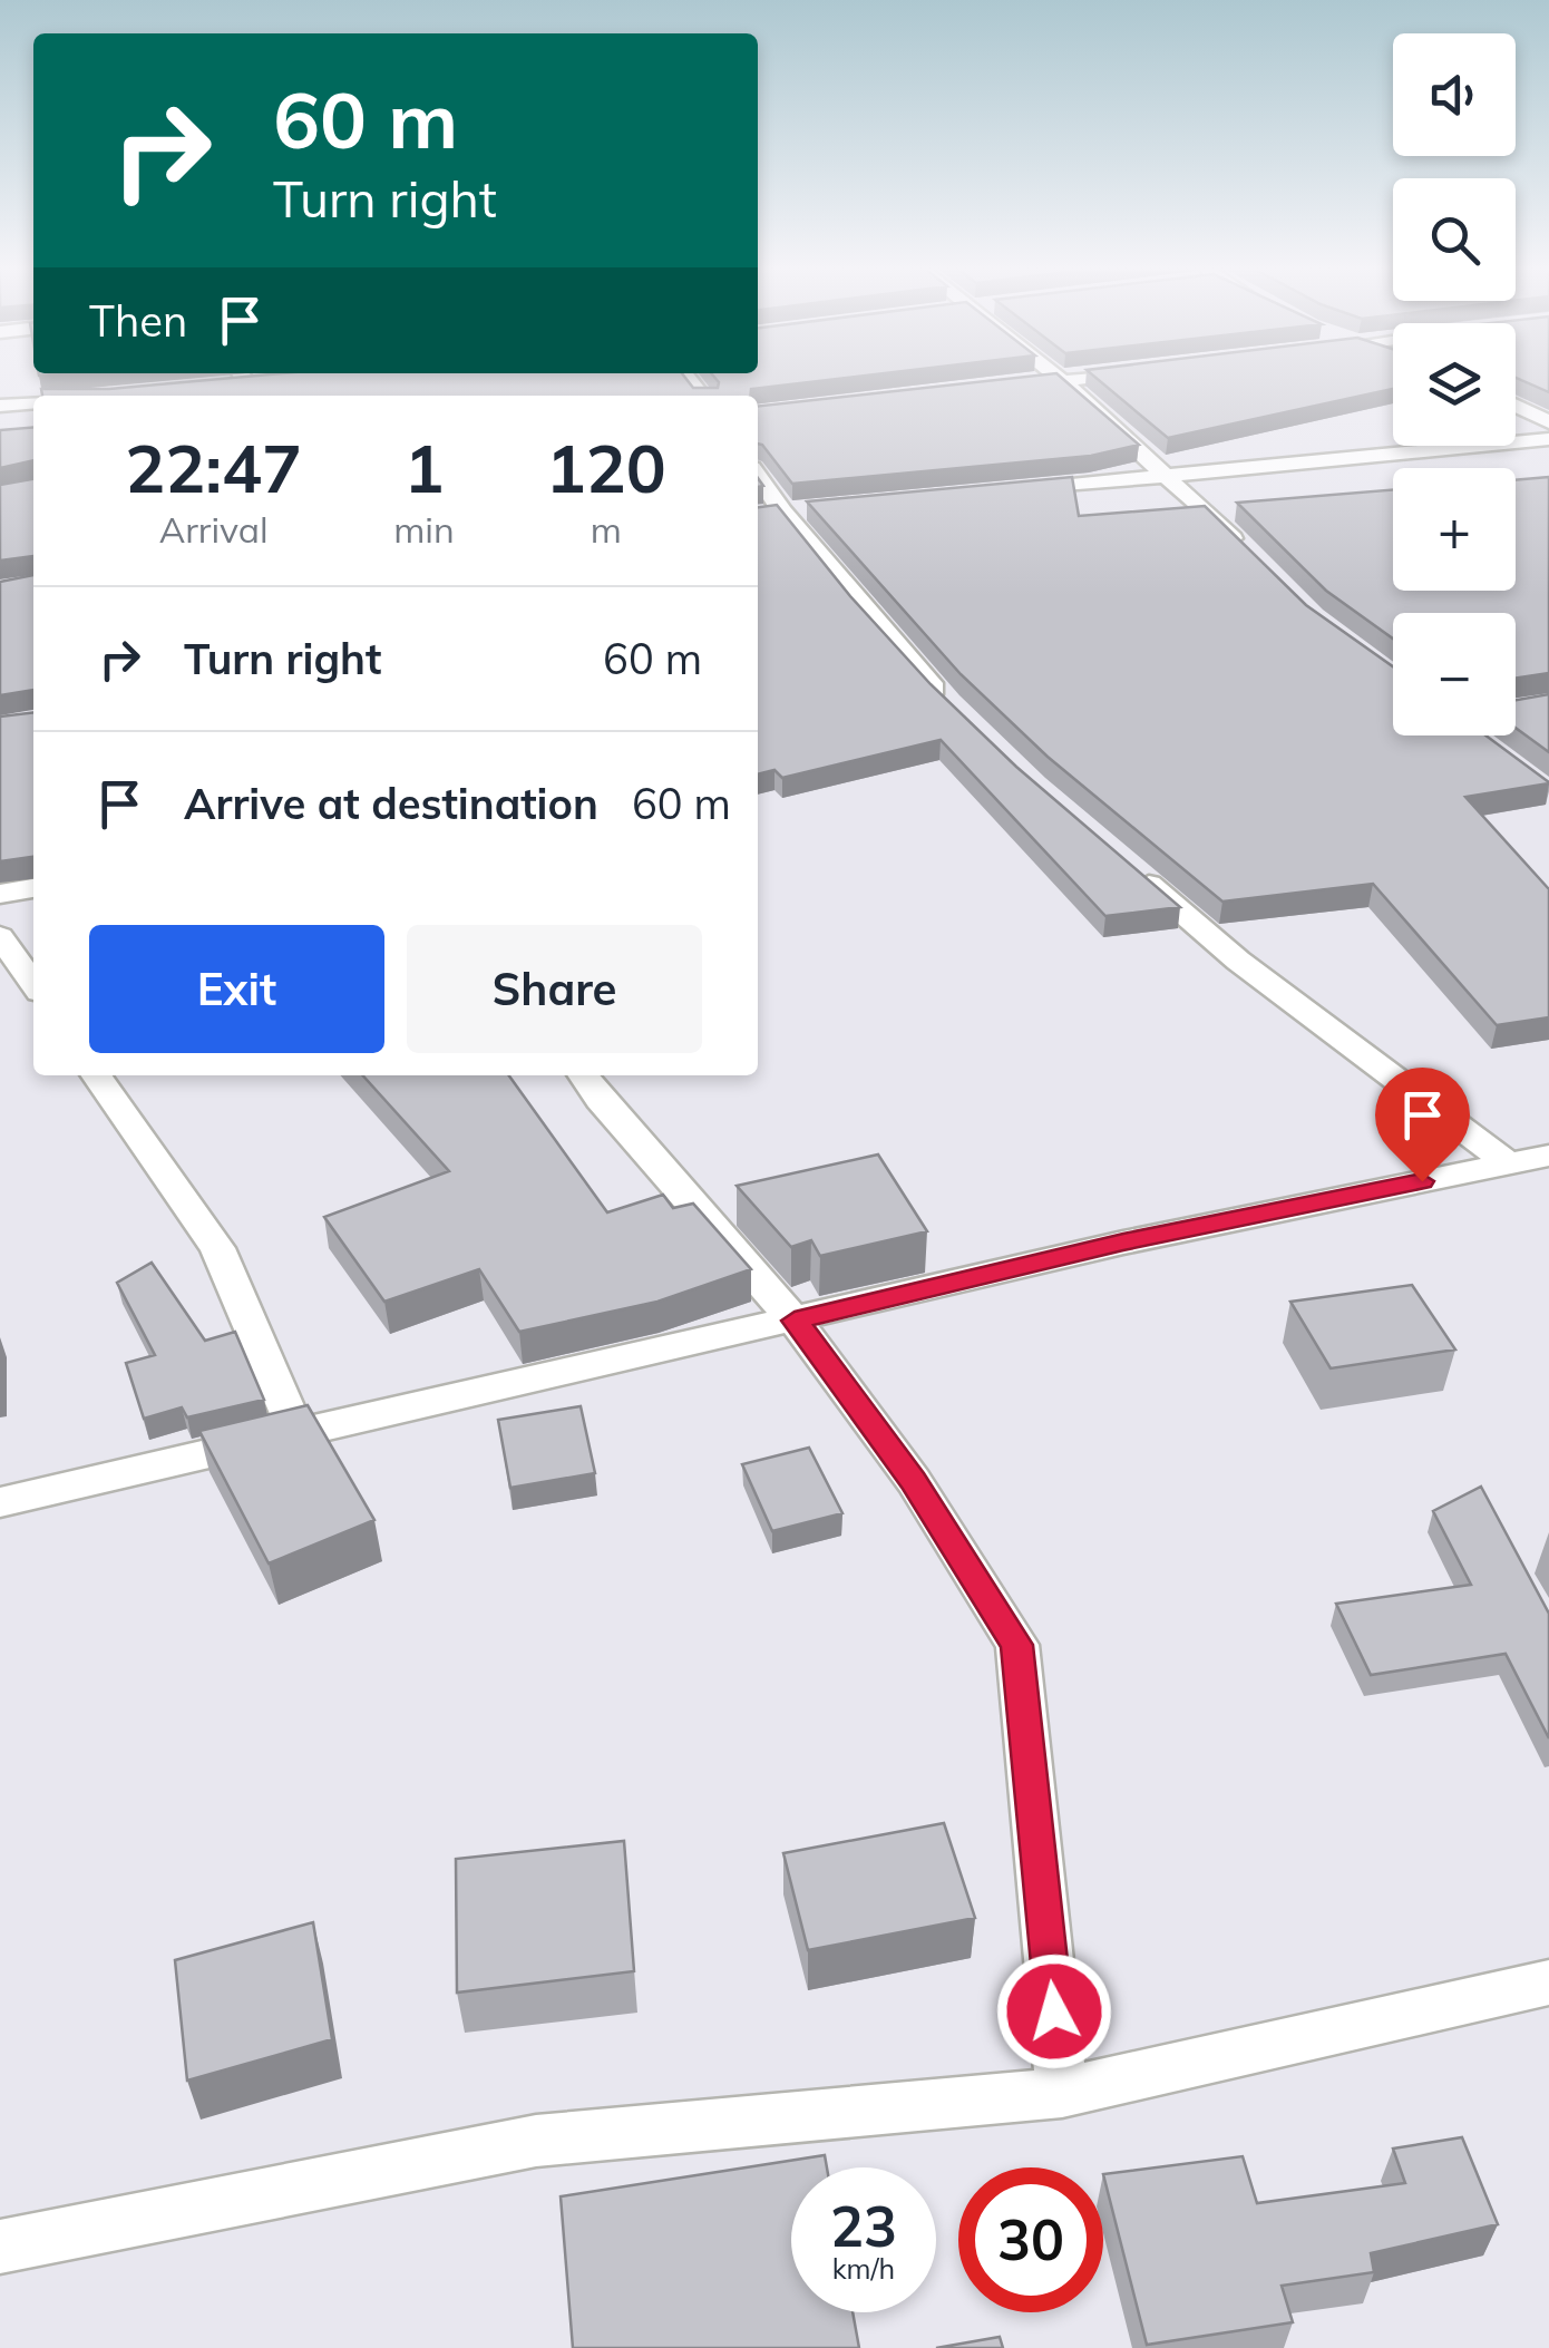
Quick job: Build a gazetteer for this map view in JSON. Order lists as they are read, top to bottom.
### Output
{
  "page": {
    "map_buttons": ["+", "−"],
    "turn": ["60 m", "Turn right"],
    "then": "Then",
    "eta": [
      "22:47",
      "Arrival",
      "1",
      "min",
      "120",
      "m"
    ],
    "list": [
      {
        "name": "Turn right",
        "value": "60 m"
      },
      {
        "name": "Arrive at destination",
        "value": "60 m"
      }
    ],
    "buttons": ["Exit", "Share"],
    "speed": "23 km/h",
    "limit": "30"
  }
}
